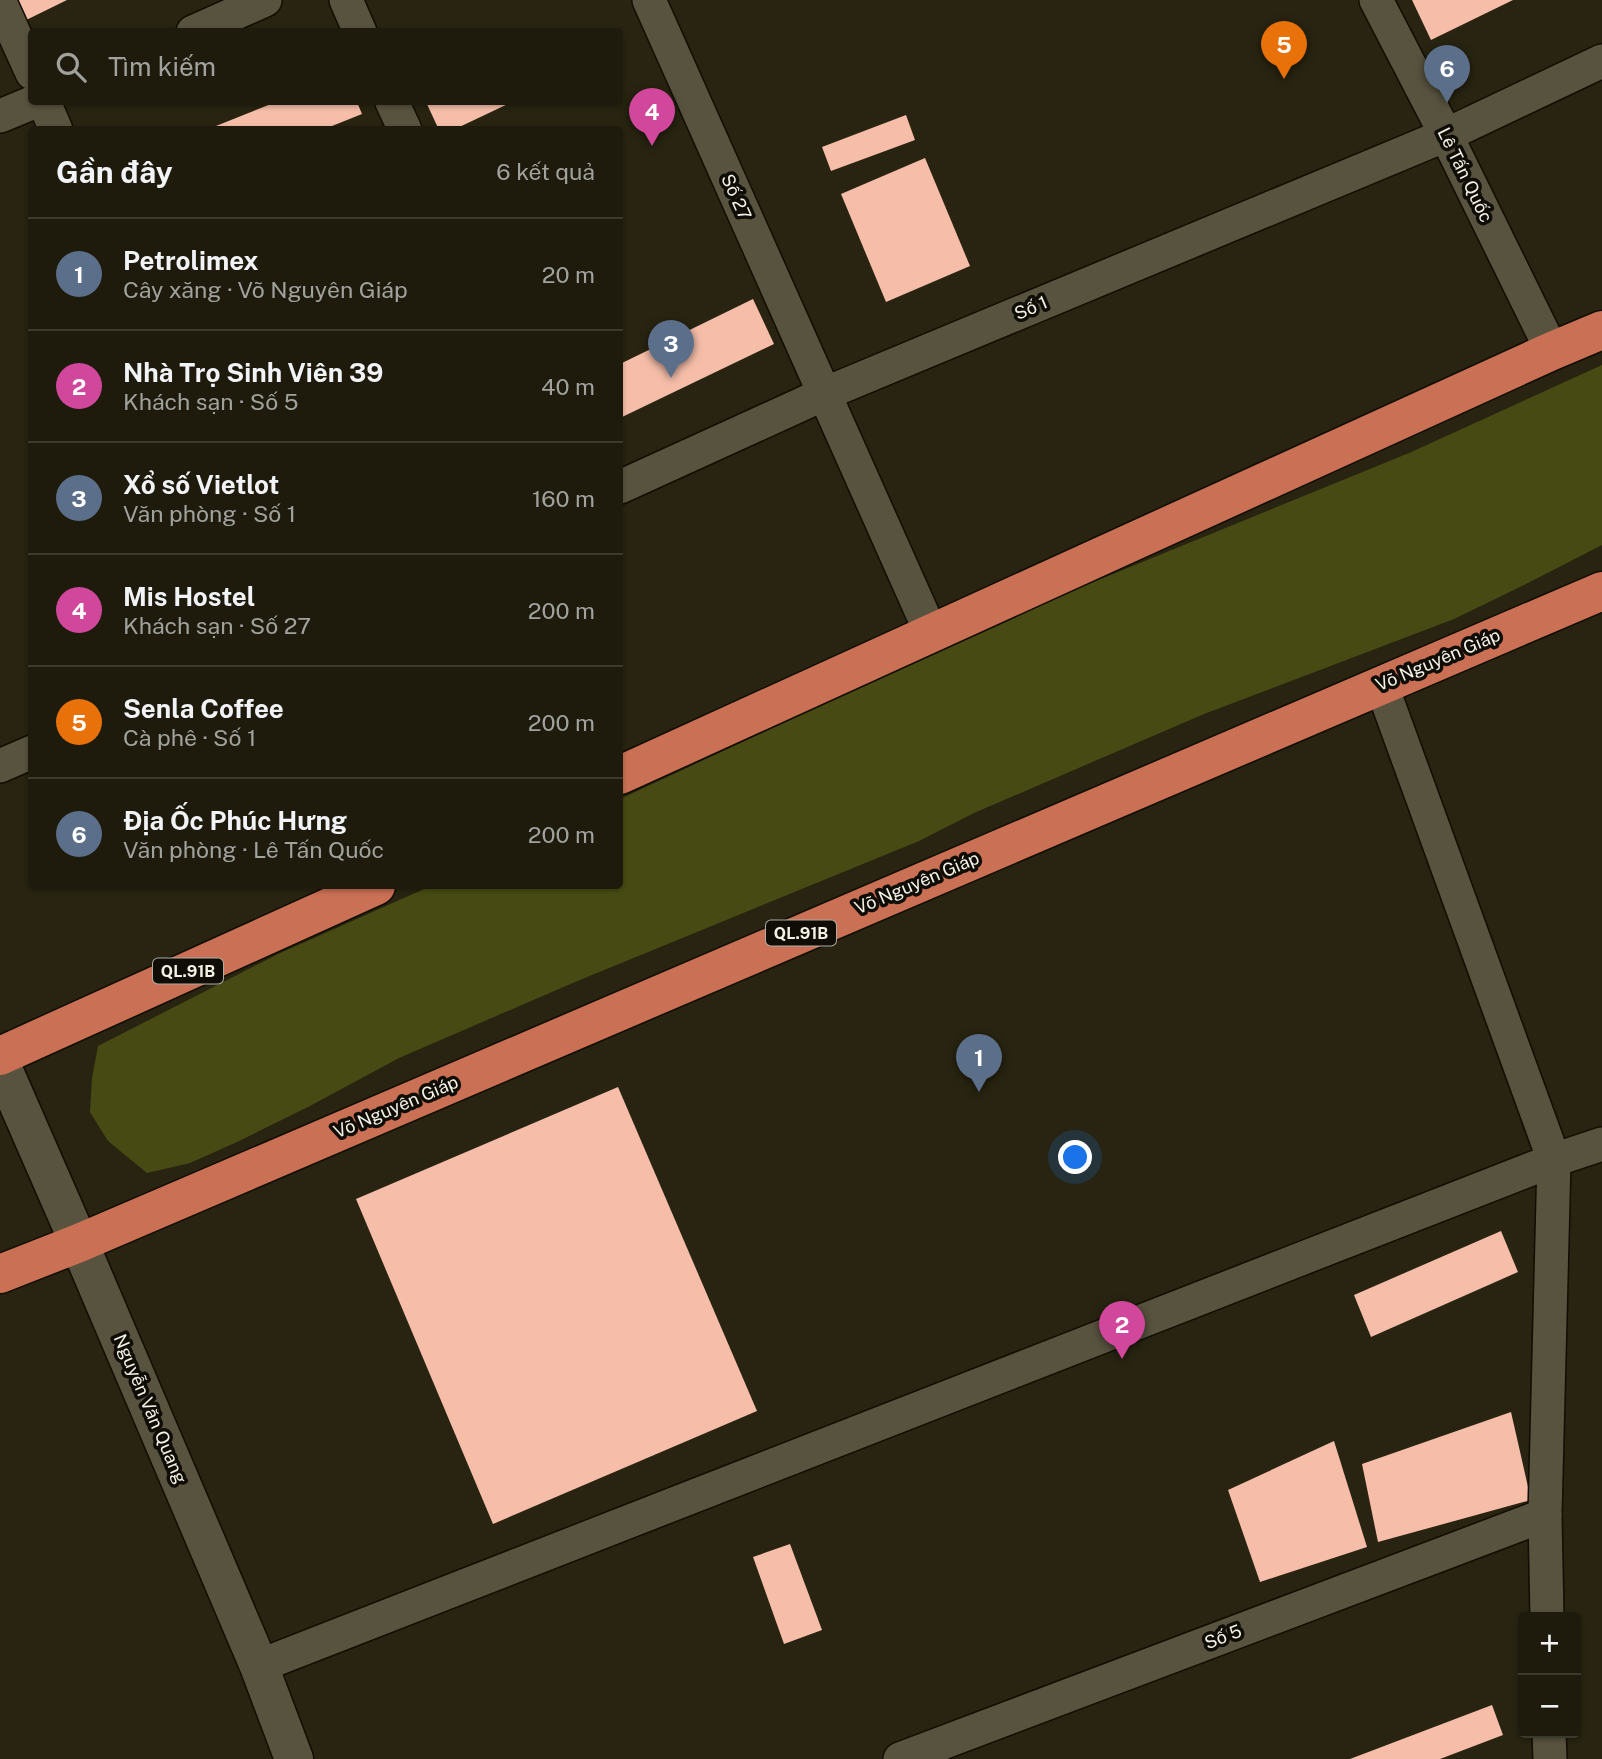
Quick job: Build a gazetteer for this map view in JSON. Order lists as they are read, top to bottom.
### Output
{
  "streets": {
    "highway": ["Võ Nguyên Giáp", "QL.91B"],
    "street": [
      "Lê Tấn Quốc",
      "Số 27",
      "Số 1",
      "Nguyễn Văn Quang",
      "Số 5"
    ]
  },
  "crossings": [
    ["Lê Tấn Quốc", "Số 1"],
    ["Số 27", "Số 1"],
    ["Võ Nguyên Giáp", "Nguyễn Văn Quang"],
    ["QL.91B", "Nguyễn Văn Quang"]
  ],
  "page": {
    "pins": [
      "5",
      "6",
      "4",
      "3",
      "1",
      "2"
    ],
    "search": "Tìm kiếm",
    "heading": ["Gần đây", "6 kết quả"],
    "list": [
      {
        "mark": "1",
        "name": "Petrolimex",
        "note": "Cây xăng · Võ Nguyên Giáp",
        "value": "20 m"
      },
      {
        "mark": "2",
        "name": "Nhà Trọ Sinh Viên 39",
        "note": "Khách sạn · Số 5",
        "value": "40 m"
      },
      {
        "mark": "3",
        "name": "Xổ số Vietlot",
        "note": "Văn phòng · Số 1",
        "value": "160 m"
      },
      {
        "mark": "4",
        "name": "Mis Hostel",
        "note": "Khách sạn · Số 27",
        "value": "200 m"
      },
      {
        "mark": "5",
        "name": "Senla Coffee",
        "note": "Cà phê · Số 1",
        "value": "200 m"
      },
      {
        "mark": "6",
        "name": "Địa Ốc Phúc Hưng",
        "note": "Văn phòng · Lê Tấn Quốc",
        "value": "200 m"
      }
    ],
    "map_buttons": ["+", "−"]
  }
}
